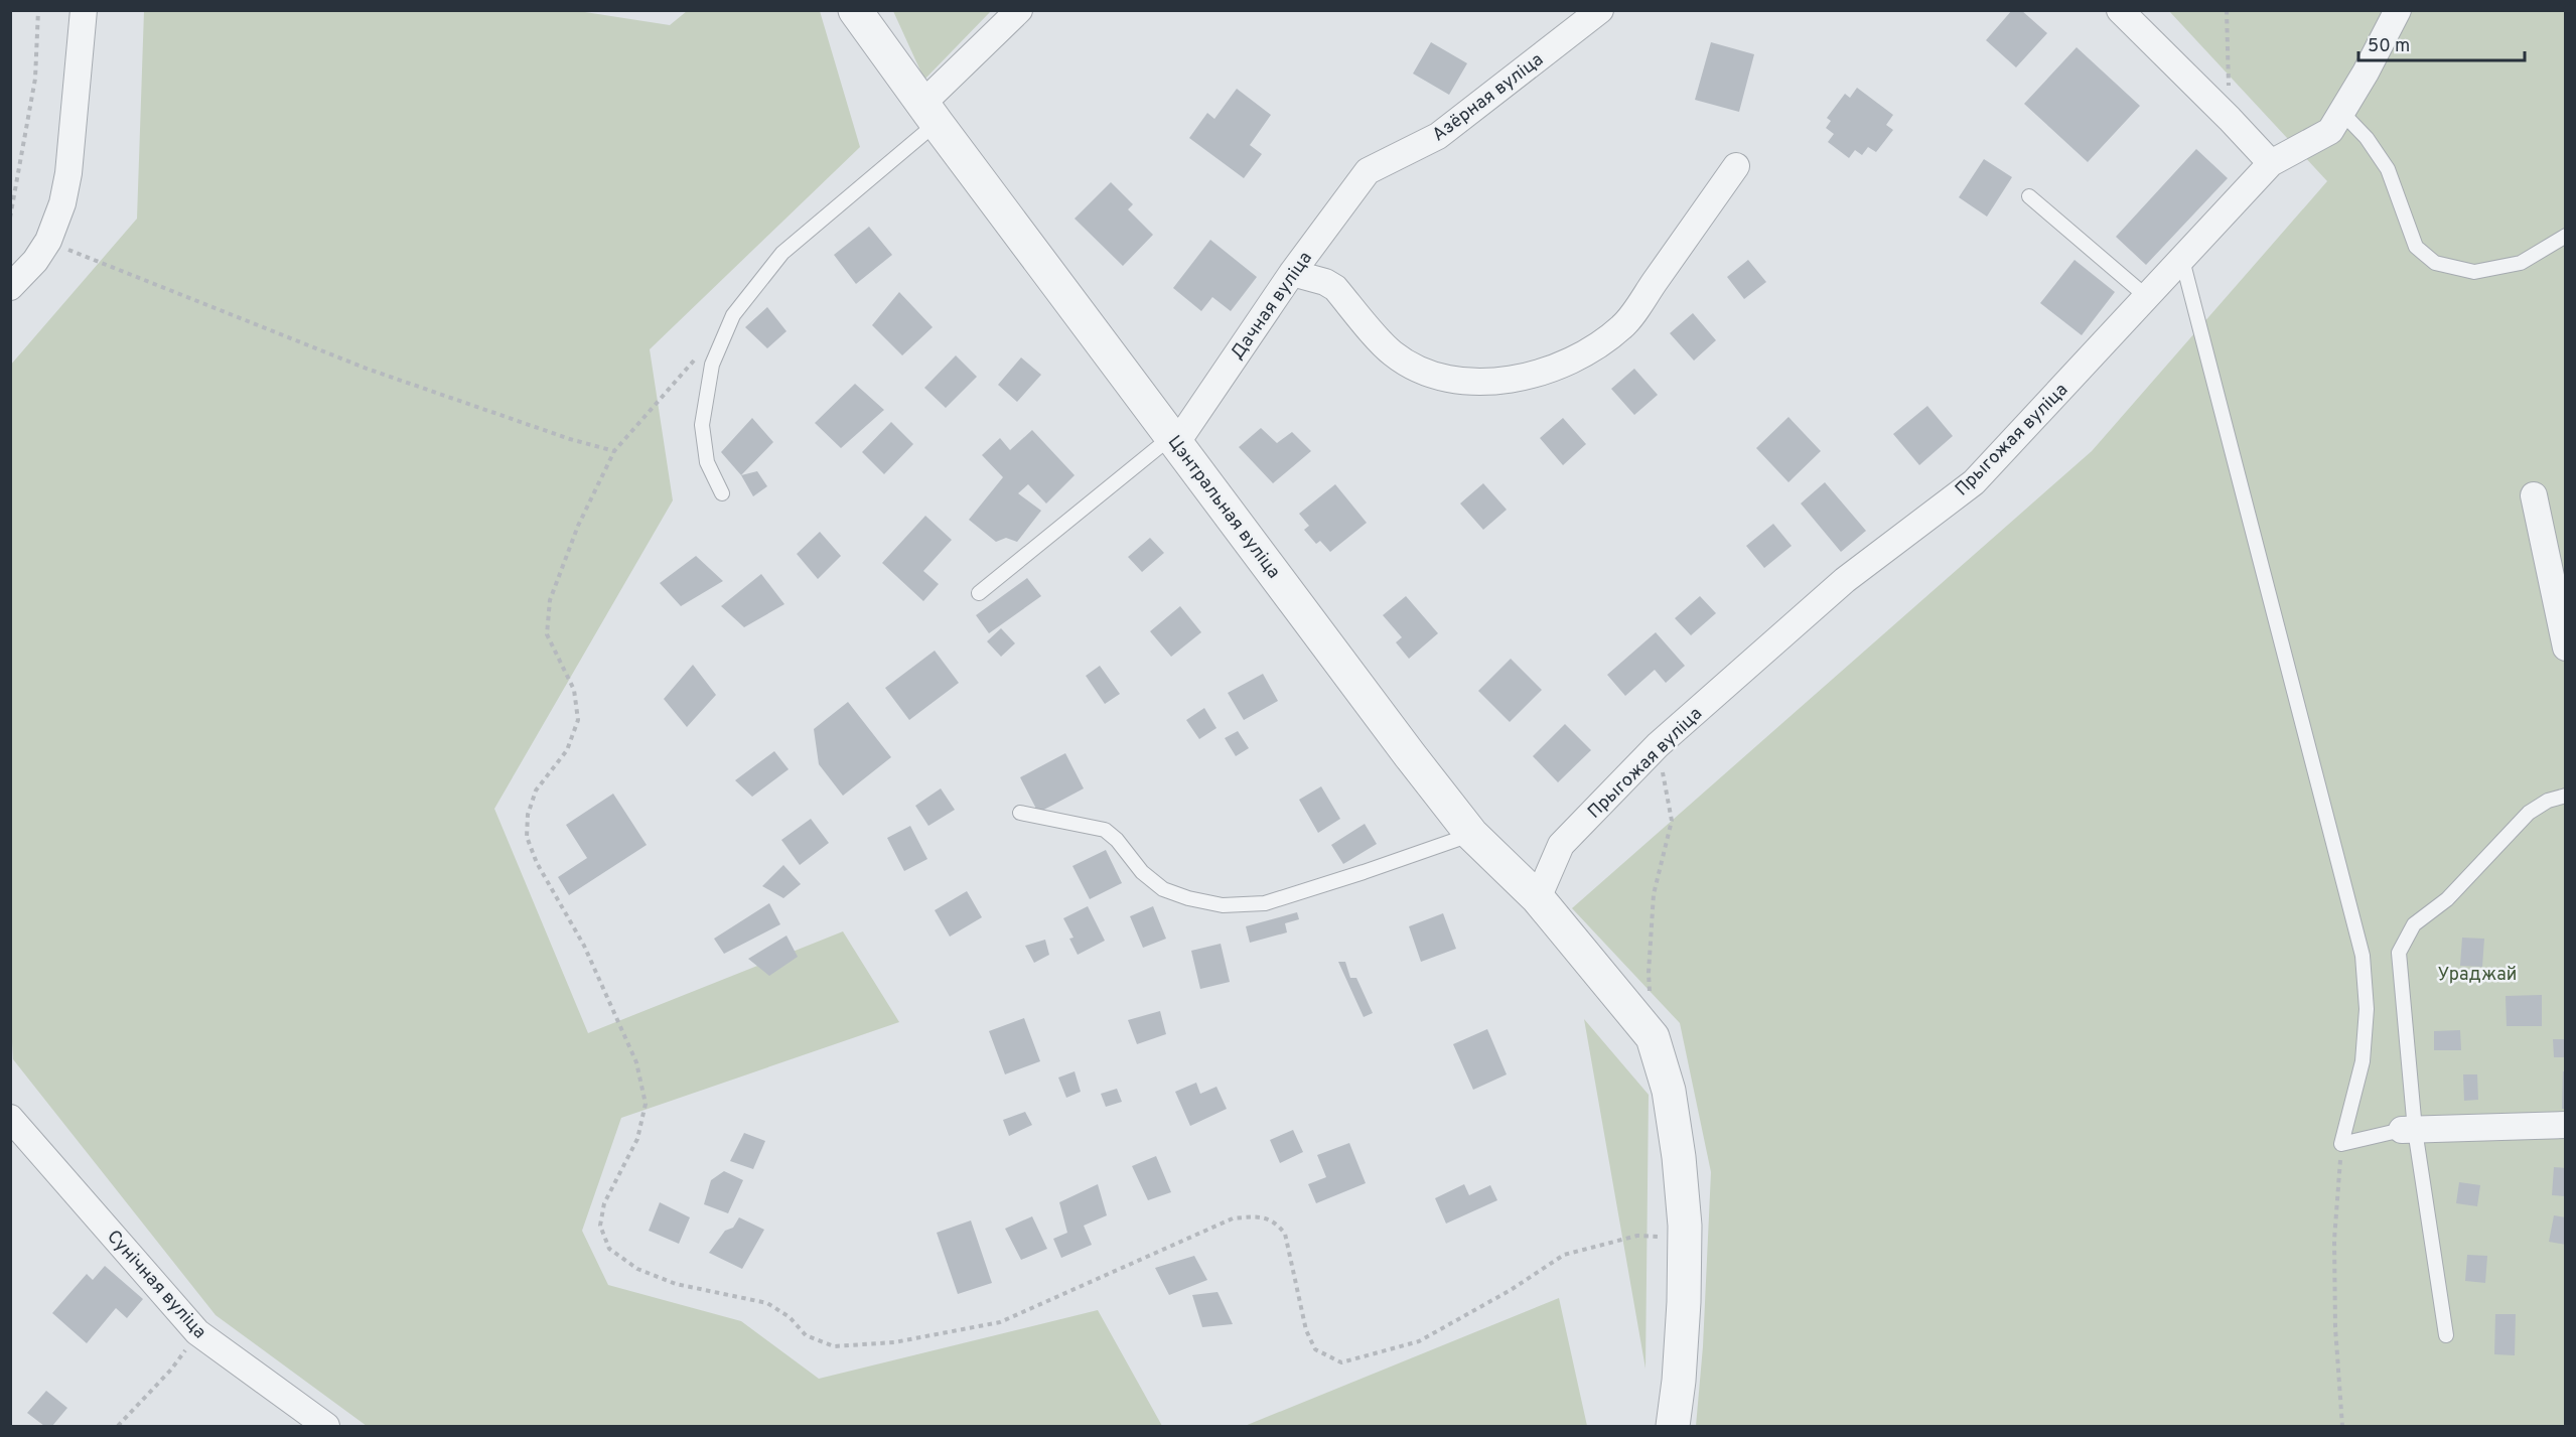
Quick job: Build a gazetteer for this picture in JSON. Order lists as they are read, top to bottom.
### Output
{
  "streets": {
    "street": [
      "Азёрная вуліца",
      "Дачная вуліца",
      "Прыгожая вуліца",
      "Цэнтральная вуліца",
      "Сунічная вуліца"
    ]
  },
  "crossings": [
    ["Азёрная вуліца", "Дачная вуліца"],
    ["Дачная вуліца", "Цэнтральная вуліца"],
    ["Прыгожая вуліца", "Цэнтральная вуліца"]
  ],
  "parks": ["Ураджай"],
  "scale_bar": "50 m"
}
